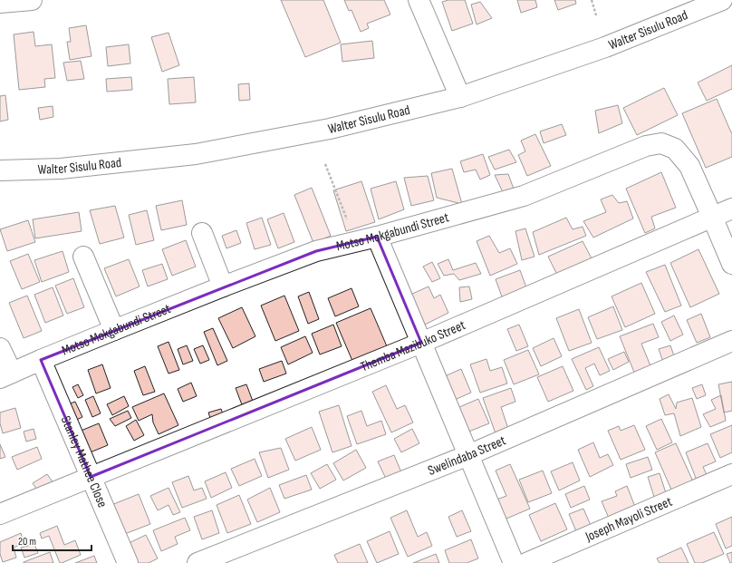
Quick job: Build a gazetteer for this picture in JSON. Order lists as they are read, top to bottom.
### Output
{
  "streets": {
    "street": [
      "Walter Sisulu Road",
      "Motso Mokgabundi Street",
      "Themba Mazibuko Street",
      "Swelindaba Street",
      "Stanley Mathee Close",
      "Joseph Mayoli Street"
    ]
  },
  "crossings": [
    ["Motso Mokgabundi Street", "Themba Mazibuko Street"],
    ["Motso Mokgabundi Street", "Stanley Mathee Close"],
    ["Themba Mazibuko Street", "Stanley Mathee Close"]
  ],
  "scale_bar": "20 m"
}
